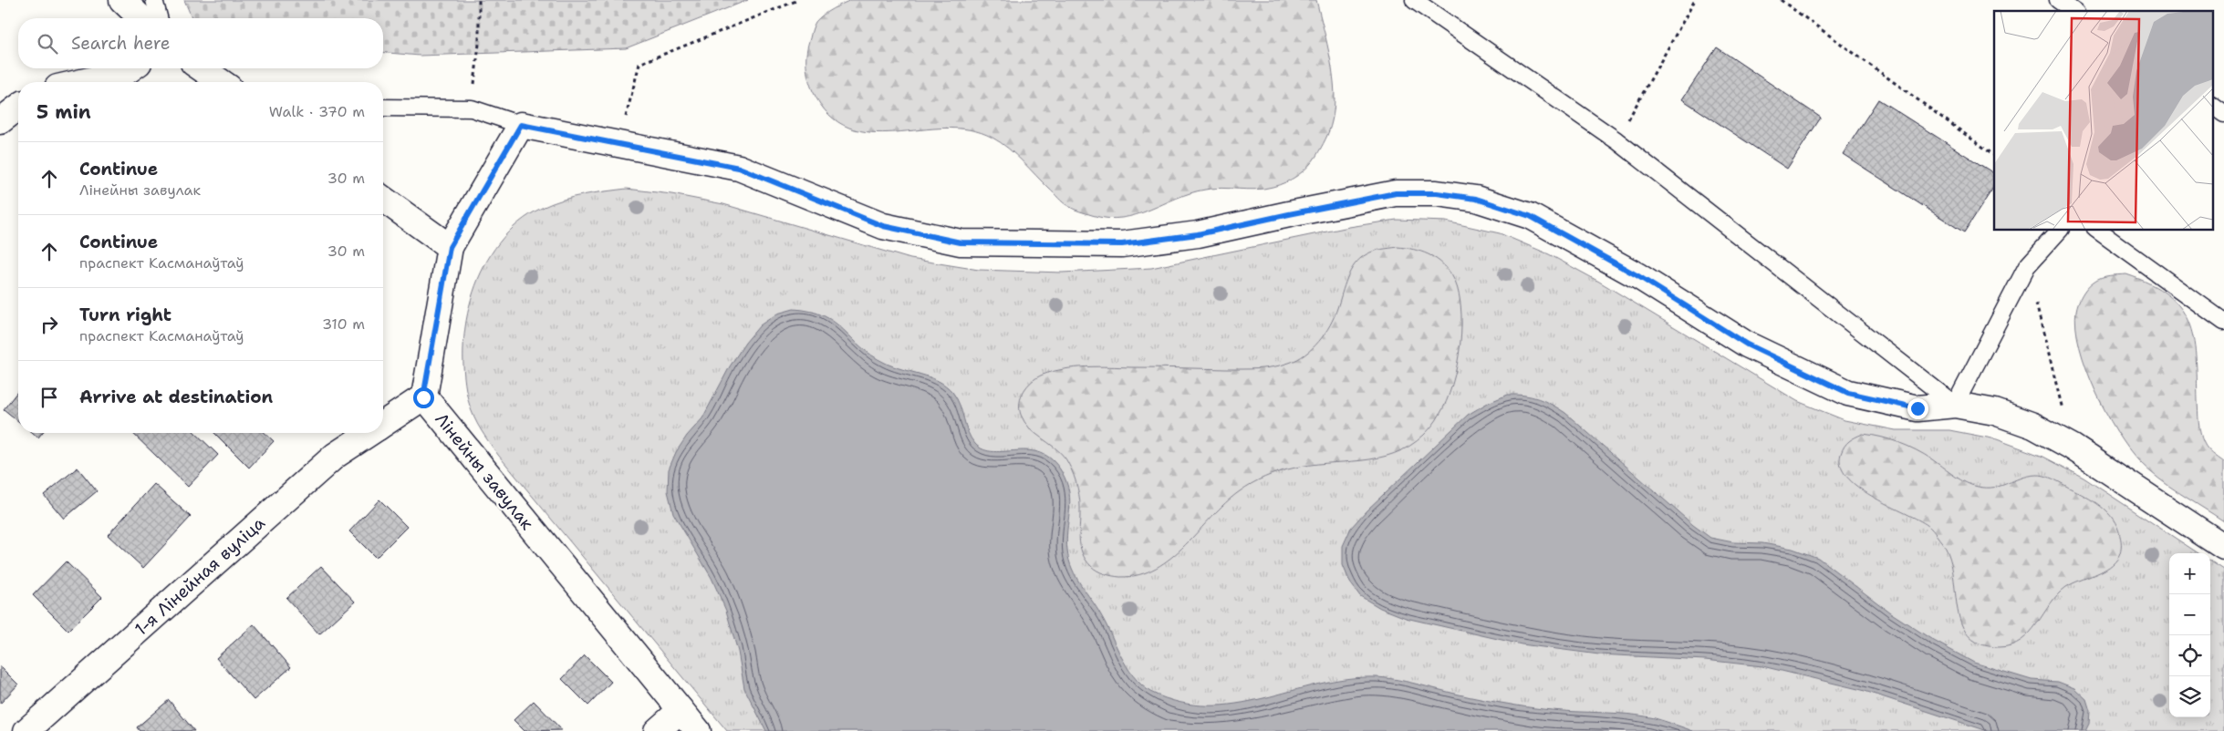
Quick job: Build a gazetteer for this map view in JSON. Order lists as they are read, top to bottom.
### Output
{
  "streets": {
    "street": ["Лінейны завулак", "1-я Лінейная вуліца"]
  },
  "crossings": [
    ["Лінейны завулак", "1-я Лінейная вуліца"]
  ],
  "page": {
    "search": "Search here",
    "heading": ["5 min", "Walk · 370 m"],
    "list": [
      ["Continue", "Лінейны завулак", "30 m"],
      ["Continue", "праспект Касманаўтаў", "30 m"],
      ["Turn right", "праспект Касманаўтаў", "310 m"],
      "Arrive at destination"
    ],
    "map_buttons": ["+", "−"]
  }
}
